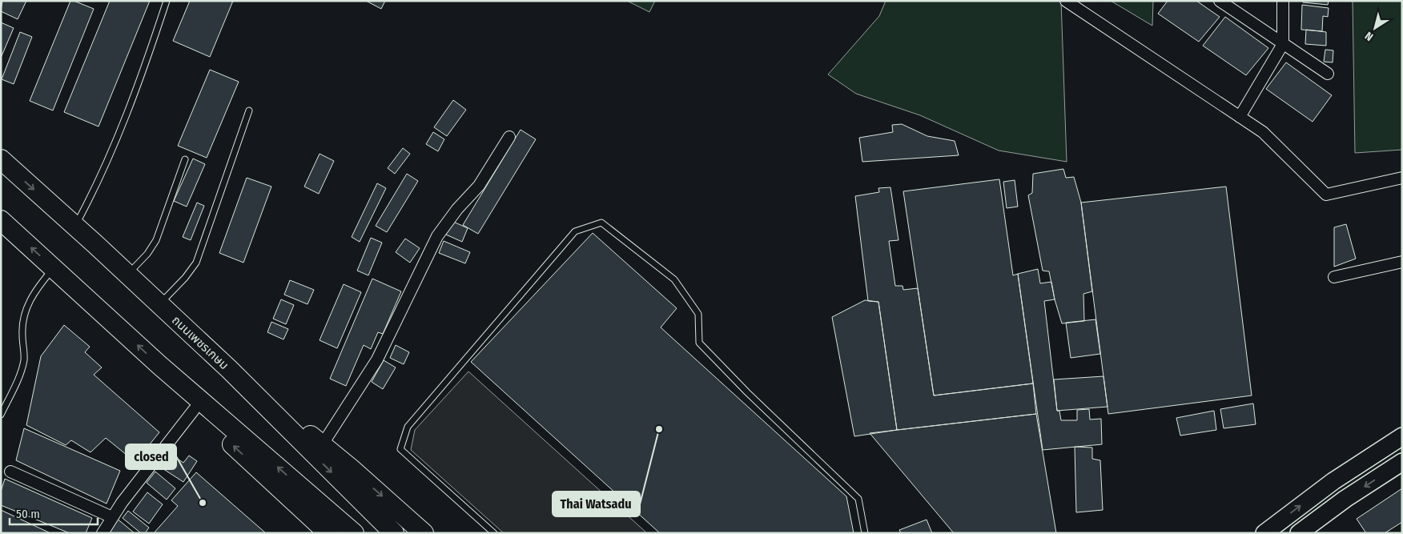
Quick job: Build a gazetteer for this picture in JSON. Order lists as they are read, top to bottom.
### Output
{
  "streets": {
    "highway": ["ถนนเพชรเกษม"]
  },
  "places": ["Thai Watsadu", "closed"],
  "scale_bar": "50 m",
  "north": "bottom left"
}
